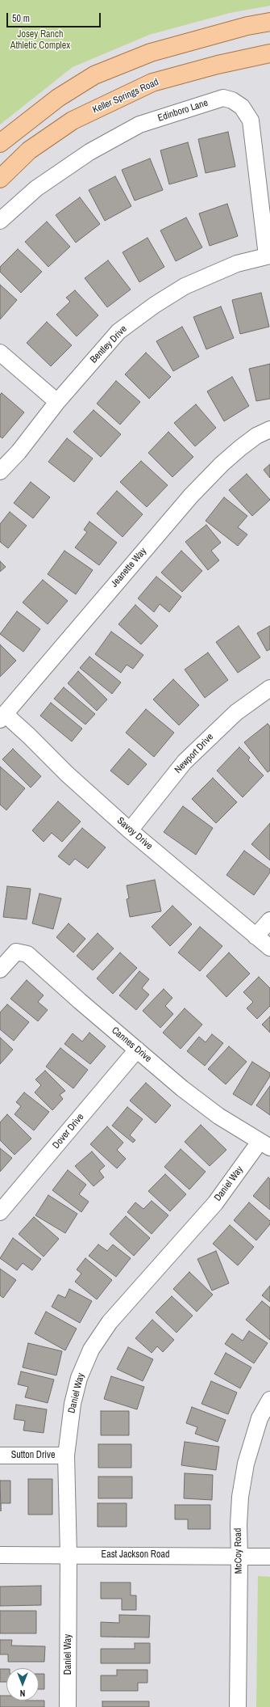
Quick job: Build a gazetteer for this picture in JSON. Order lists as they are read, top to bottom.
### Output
{
  "streets": {
    "main road": ["Keller Springs Road"],
    "street": [
      "Edinboro Lane",
      "Bentley Drive",
      "Jeanette Way",
      "Newport Drive",
      "Savoy Drive",
      "Cannes Drive",
      "Dover Drive",
      "Daniel Way",
      "Sutton Drive",
      "McCoy Road",
      "East Jackson Road"
    ]
  },
  "crossings": [
    ["Edinboro Lane", "Bentley Drive"],
    ["Jeanette Way", "Savoy Drive"],
    ["Newport Drive", "Savoy Drive"],
    ["Cannes Drive", "Dover Drive"],
    ["Cannes Drive", "Daniel Way"],
    ["Daniel Way", "Sutton Drive"],
    ["Daniel Way", "East Jackson Road"],
    ["McCoy Road", "East Jackson Road"]
  ],
  "parks": ["Josey Ranch Athletic Complex"],
  "scale_bar": "50 m",
  "north": "bottom"
}
